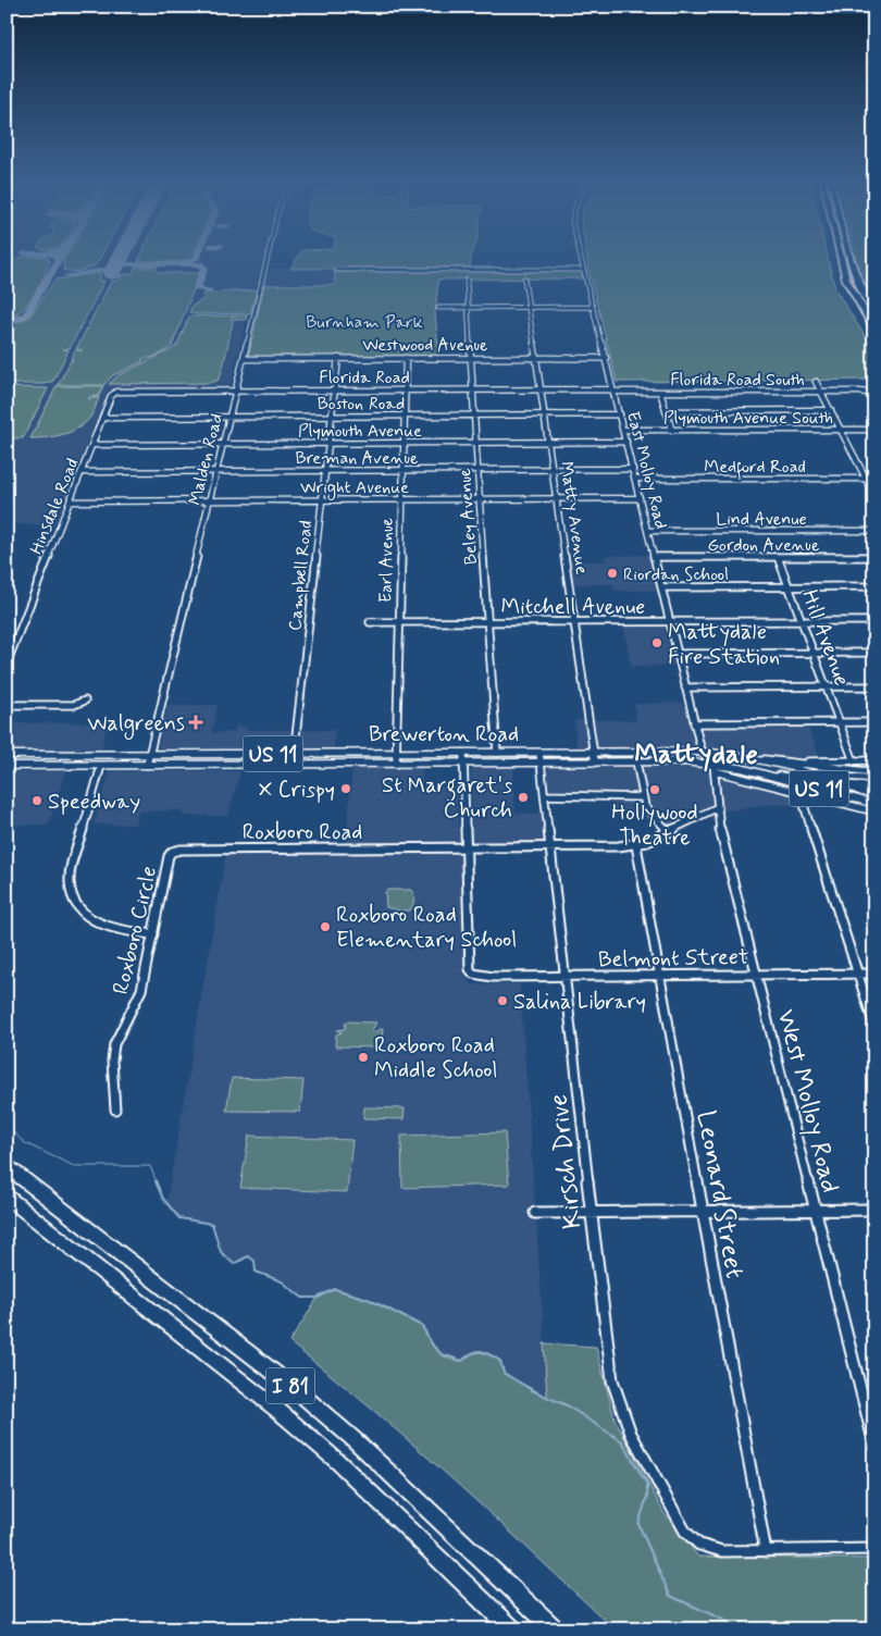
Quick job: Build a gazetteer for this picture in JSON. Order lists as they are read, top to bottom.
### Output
{
  "streets": {
    "highway": ["I 81"],
    "main road": ["Brewerton Road", "US 11"],
    "street": [
      "Westwood Avenue",
      "Florida Road",
      "Florida Road South",
      "Boston Road",
      "Plymouth Avenue South",
      "Plymouth Avenue",
      "Breman Avenue",
      "Malden Road",
      "Medford Road",
      "East Molloy Road",
      "Wright Avenue",
      "Hinsdale Road",
      "Beley Avenue",
      "Matty Avenue",
      "Lind Avenue",
      "Gordon Avenue",
      "Earl Avenue",
      "Campbell Road",
      "Mitchell Avenue",
      "Hill Avenue",
      "Roxboro Road",
      "Roxboro Circle",
      "Belmont Street",
      "West Molloy Road",
      "Kirsch Drive",
      "Leonard Street"
    ]
  },
  "crossings": [
    ["Westwood Avenue", "Malden Road"],
    ["Westwood Avenue", "East Molloy Road"],
    ["Westwood Avenue", "Beley Avenue"],
    ["Westwood Avenue", "Matty Avenue"],
    ["Westwood Avenue", "Earl Avenue"],
    ["Westwood Avenue", "Campbell Road"],
    ["Florida Road", "Florida Road South"],
    ["Florida Road", "Malden Road"],
    ["Florida Road", "East Molloy Road"],
    ["Florida Road", "Hinsdale Road"],
    ["Florida Road", "Beley Avenue"],
    ["Florida Road", "Matty Avenue"],
    ["Florida Road", "Earl Avenue"],
    ["Florida Road", "Campbell Road"],
    ["Florida Road South", "East Molloy Road"],
    ["Boston Road", "Malden Road"],
    ["Boston Road", "East Molloy Road"],
    ["Boston Road", "Hinsdale Road"],
    ["Boston Road", "Beley Avenue"],
    ["Boston Road", "Matty Avenue"],
    ["Boston Road", "Earl Avenue"],
    ["Boston Road", "Campbell Road"],
    ["Plymouth Avenue South", "East Molloy Road"],
    ["Plymouth Avenue", "Malden Road"],
    ["Plymouth Avenue", "East Molloy Road"],
    ["Plymouth Avenue", "Hinsdale Road"],
    ["Plymouth Avenue", "Beley Avenue"],
    ["Plymouth Avenue", "Matty Avenue"],
    ["Plymouth Avenue", "Earl Avenue"],
    ["Plymouth Avenue", "Campbell Road"],
    ["Breman Avenue", "Malden Road"],
    ["Breman Avenue", "East Molloy Road"],
    ["Breman Avenue", "Hinsdale Road"],
    ["Breman Avenue", "Beley Avenue"],
    ["Breman Avenue", "Matty Avenue"],
    ["Breman Avenue", "Earl Avenue"],
    ["Breman Avenue", "Campbell Road"],
    ["Malden Road", "Wright Avenue"],
    ["Malden Road", "Brewerton Road"],
    ["Medford Road", "East Molloy Road"],
    ["East Molloy Road", "Wright Avenue"],
    ["East Molloy Road", "Lind Avenue"],
    ["East Molloy Road", "Gordon Avenue"],
    ["East Molloy Road", "Mitchell Avenue"],
    ["East Molloy Road", "Brewerton Road"],
    ["East Molloy Road", "West Molloy Road"],
    ["Wright Avenue", "Hinsdale Road"],
    ["Wright Avenue", "Beley Avenue"],
    ["Wright Avenue", "Matty Avenue"],
    ["Wright Avenue", "Earl Avenue"],
    ["Wright Avenue", "Campbell Road"],
    ["Beley Avenue", "Mitchell Avenue"],
    ["Beley Avenue", "Brewerton Road"],
    ["Matty Avenue", "Mitchell Avenue"],
    ["Matty Avenue", "Brewerton Road"],
    ["Gordon Avenue", "Hill Avenue"],
    ["Earl Avenue", "Mitchell Avenue"],
    ["Earl Avenue", "Brewerton Road"],
    ["Campbell Road", "Brewerton Road"],
    ["Mitchell Avenue", "Hill Avenue"],
    ["Brewerton Road", "West Molloy Road"],
    ["Brewerton Road", "Kirsch Drive"],
    ["Roxboro Road", "Roxboro Circle"],
    ["Roxboro Road", "Belmont Street"],
    ["Roxboro Road", "West Molloy Road"],
    ["Roxboro Road", "Kirsch Drive"],
    ["Roxboro Road", "Leonard Street"],
    ["Belmont Street", "West Molloy Road"],
    ["Belmont Street", "Kirsch Drive"],
    ["Belmont Street", "Leonard Street"],
    ["Kirsch Drive", "Leonard Street"]
  ],
  "districts": ["Mattydale"],
  "parks": ["Burnham Park"],
  "places": {
    "other": [
      "Riordan School",
      "Mattydale Fire Station",
      "X Crispy",
      "Hollywood Theatre",
      "St Margaret's Church",
      "Speedway",
      "Roxboro Road Elementary School",
      "Salina Library",
      "Roxboro Road Middle School"
    ],
    "health": ["Walgreens"]
  }
}
